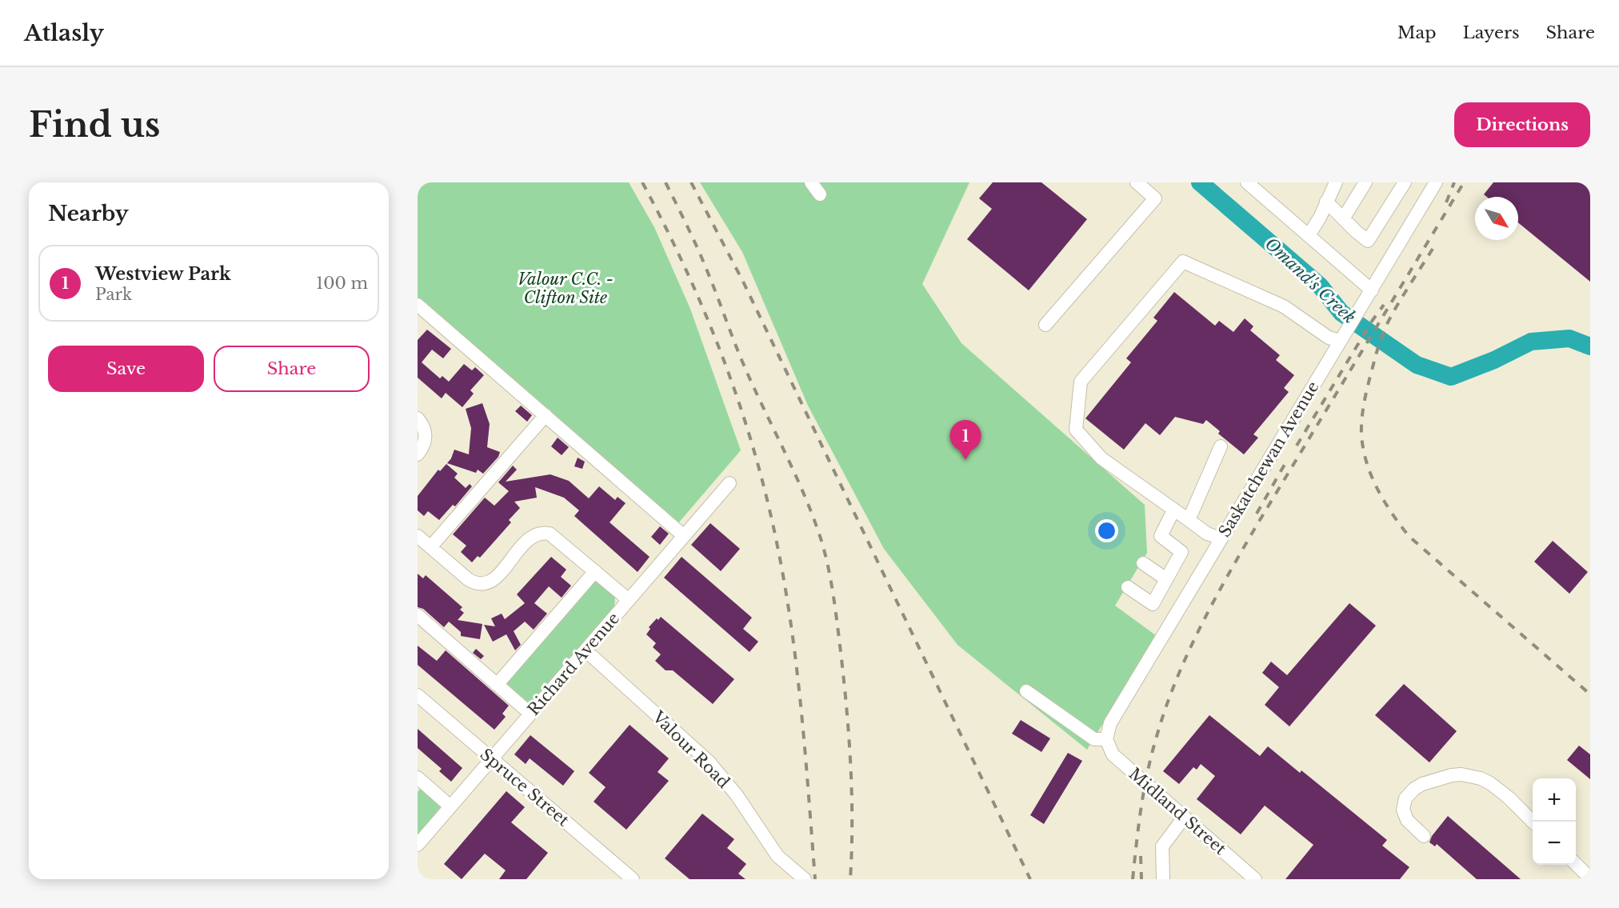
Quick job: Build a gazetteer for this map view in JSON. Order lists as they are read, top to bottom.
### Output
{
  "streets": {
    "street": [
      "Saskatchewan Avenue",
      "Richard Avenue",
      "Valour Road",
      "Spruce Street",
      "Midland Street"
    ]
  },
  "crossings": [
    ["Saskatchewan Avenue", "Midland Street"],
    ["Richard Avenue", "Valour Road"],
    ["Richard Avenue", "Spruce Street"]
  ],
  "water": ["Omand's Creek"],
  "parks": ["Valour C.C. - Clifton Site"],
  "north": "bottom right",
  "page": {
    "header": "Atlasly",
    "nav": ["Map", "Layers", "Share"],
    "buttons": [
      "Directions",
      ["Save", "Share"]
    ],
    "title": "Find us",
    "heading": "Nearby",
    "list": [
      {
        "mark": "1",
        "name": "Westview Park",
        "note": "Park",
        "value": "100 m"
      }
    ],
    "pins": "1",
    "map_buttons": ["+", "−"]
  }
}
